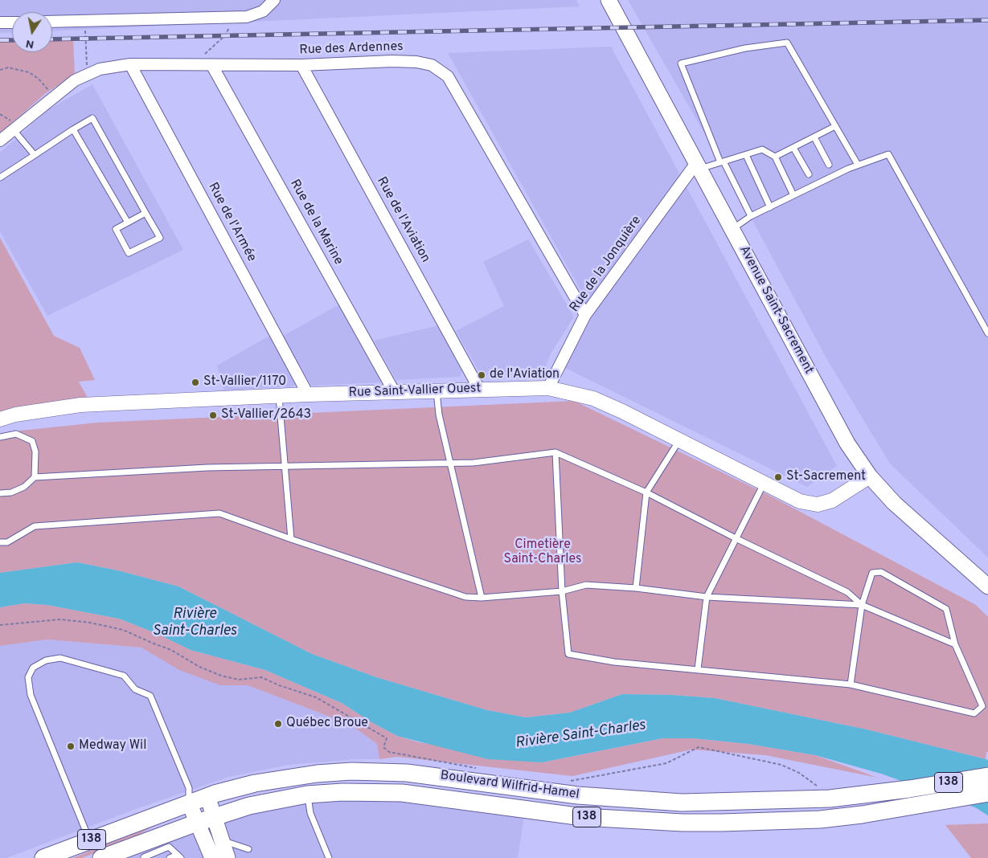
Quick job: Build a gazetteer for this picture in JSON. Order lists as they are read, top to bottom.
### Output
{
  "streets": {
    "main road": ["Avenue Saint-Sacrement", "138", "Boulevard Wilfrid-Hamel"],
    "street": [
      "Rue des Ardennes",
      "Rue de l'Aviation",
      "Rue de l'Armée",
      "Rue de la Marine",
      "Rue de la Jonquière",
      "Rue Saint-Vallier Ouest"
    ]
  },
  "crossings": [
    ["Rue des Ardennes", "Rue de l'Aviation"],
    ["Rue des Ardennes", "Rue de l'Armée"],
    ["Rue des Ardennes", "Rue de la Marine"],
    ["Rue des Ardennes", "Rue de la Jonquière"],
    ["Rue de l'Aviation", "Rue Saint-Vallier Ouest"],
    ["Rue de l'Armée", "Rue Saint-Vallier Ouest"],
    ["Rue de la Marine", "Rue Saint-Vallier Ouest"],
    ["Rue de la Jonquière", "Avenue Saint-Sacrement"],
    ["Rue de la Jonquière", "Rue Saint-Vallier Ouest"],
    ["Avenue Saint-Sacrement", "Rue Saint-Vallier Ouest"]
  ],
  "water": ["Rivière Saint-Charles"],
  "parks": ["Cimetière Saint-Charles"],
  "places": [
    "de l'Aviation",
    "St-Vallier/1170",
    "St-Vallier/2643",
    "St-Sacrement",
    "Québec Broue",
    "Medway Wil"
  ],
  "north": "bottom"
}
